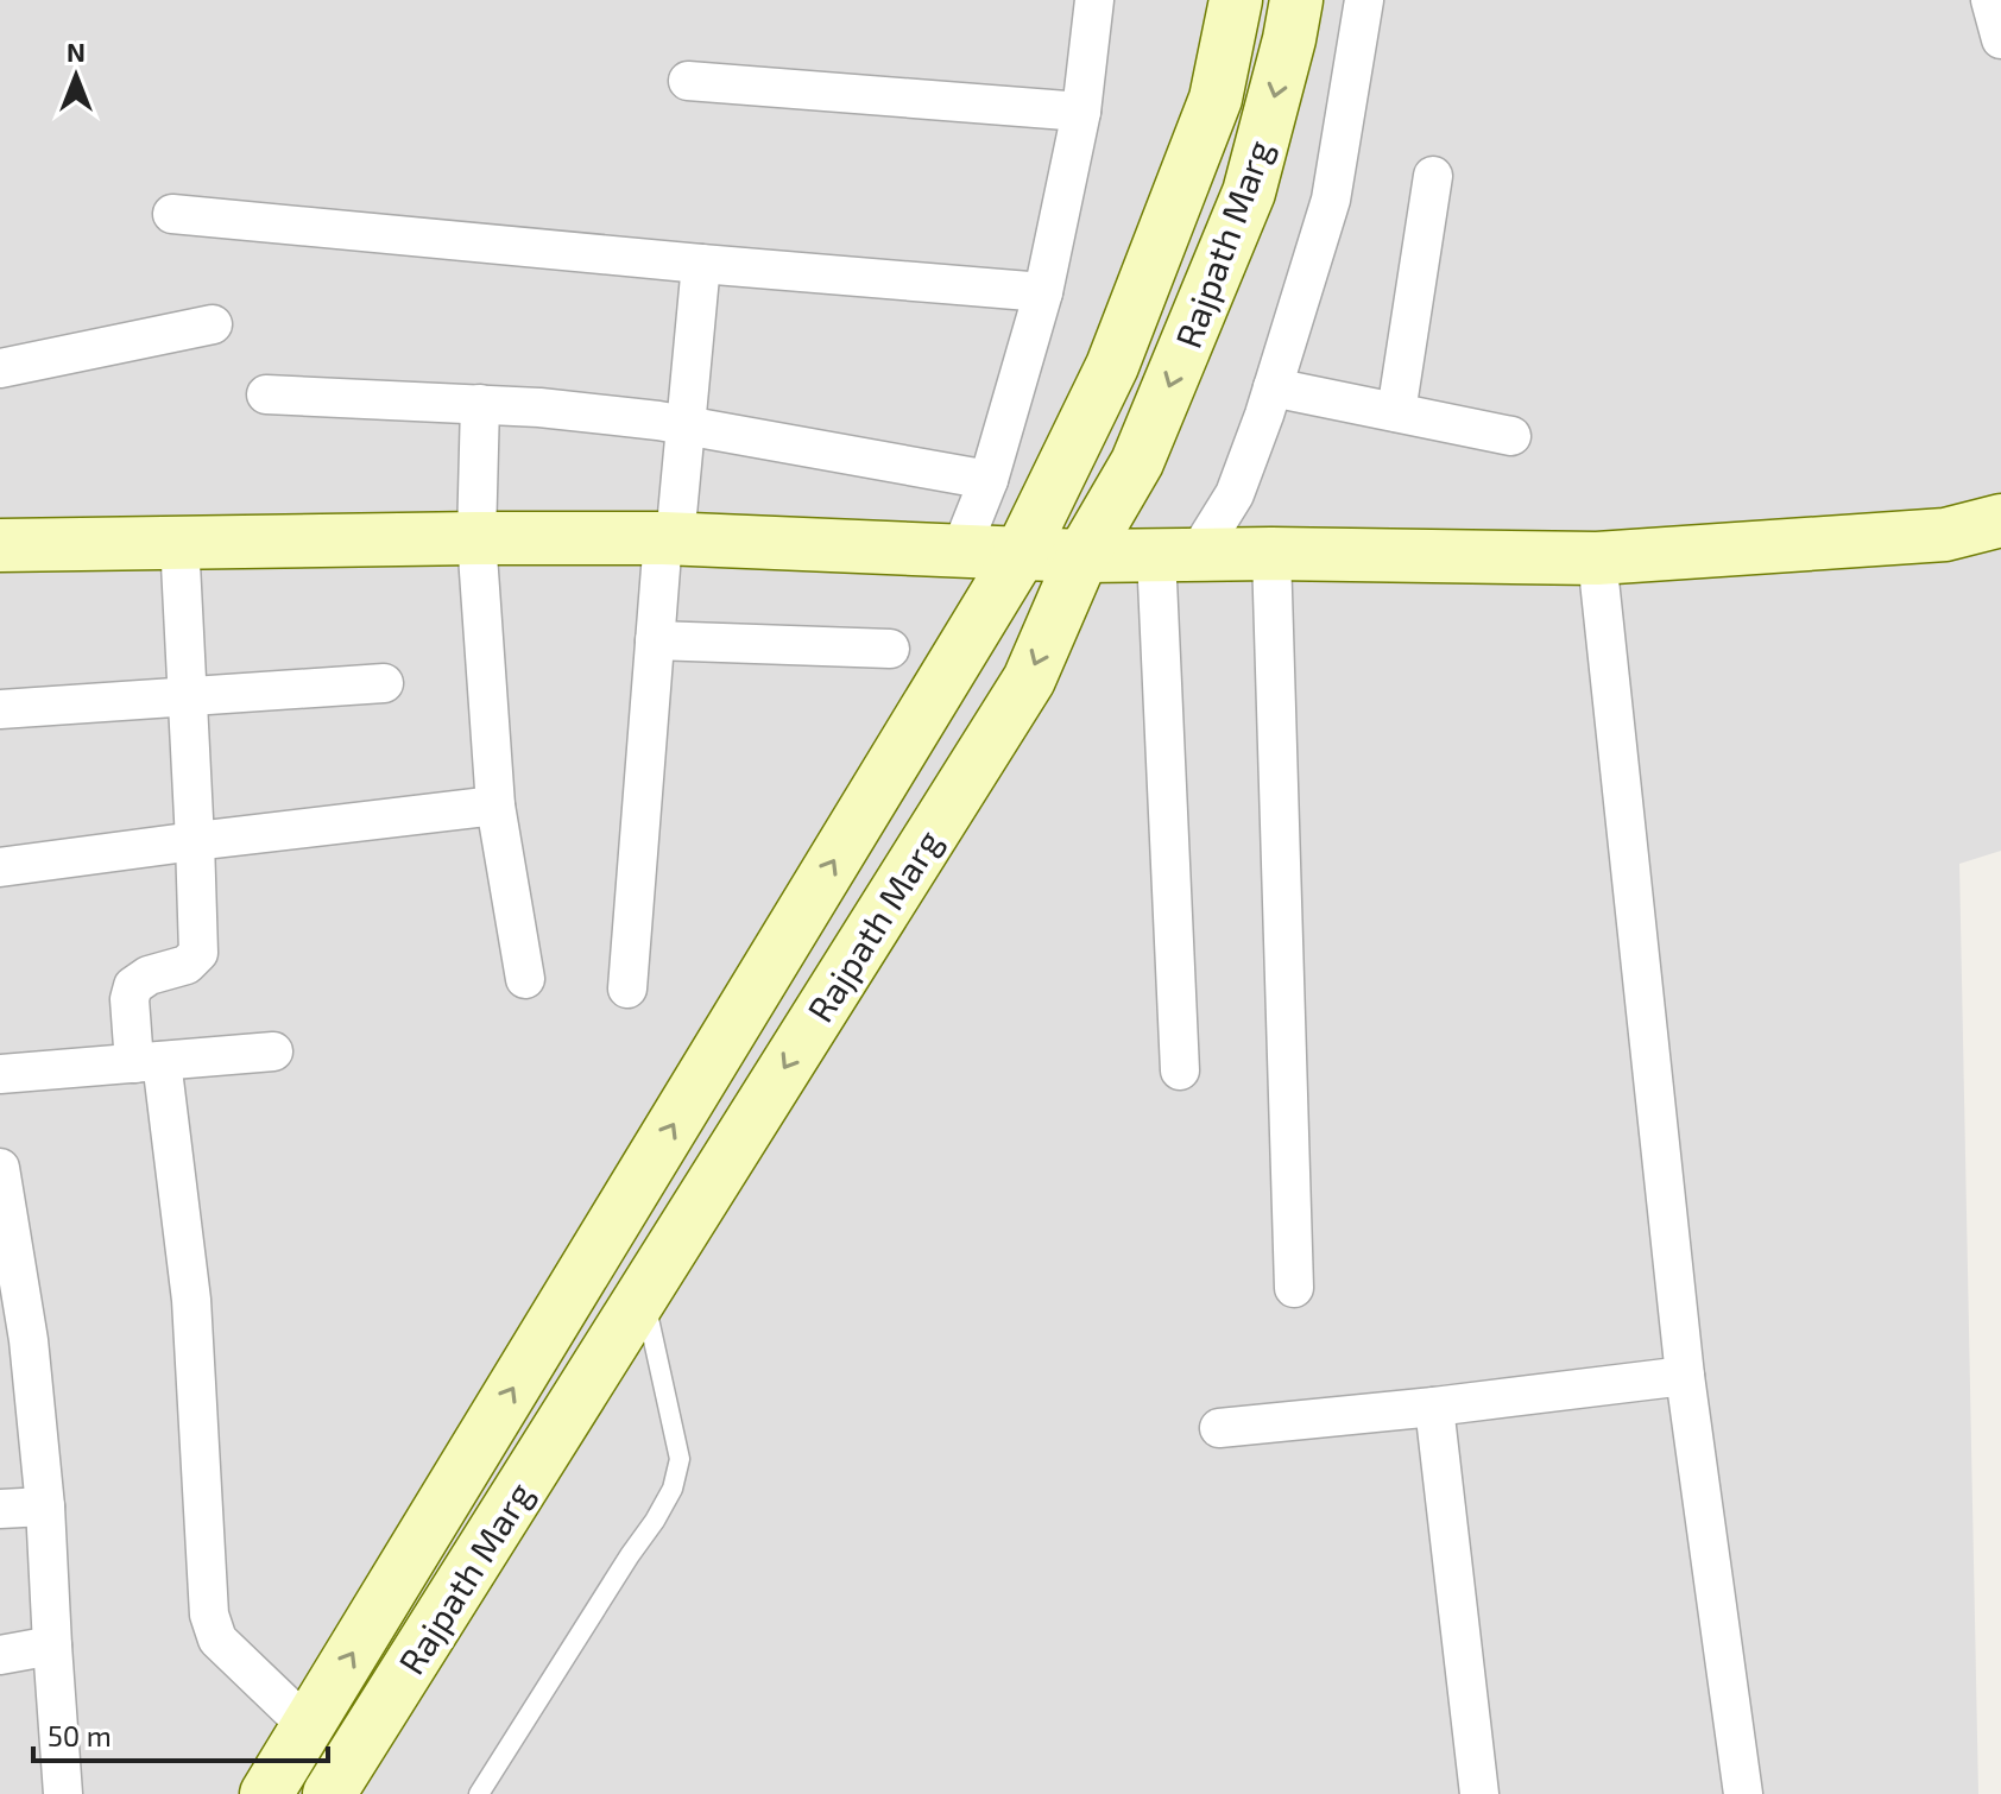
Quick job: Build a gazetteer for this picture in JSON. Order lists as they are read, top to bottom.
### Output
{
  "streets": {
    "main road": ["Rajpath Marg"]
  },
  "scale_bar": "50 m",
  "north": "top"
}
